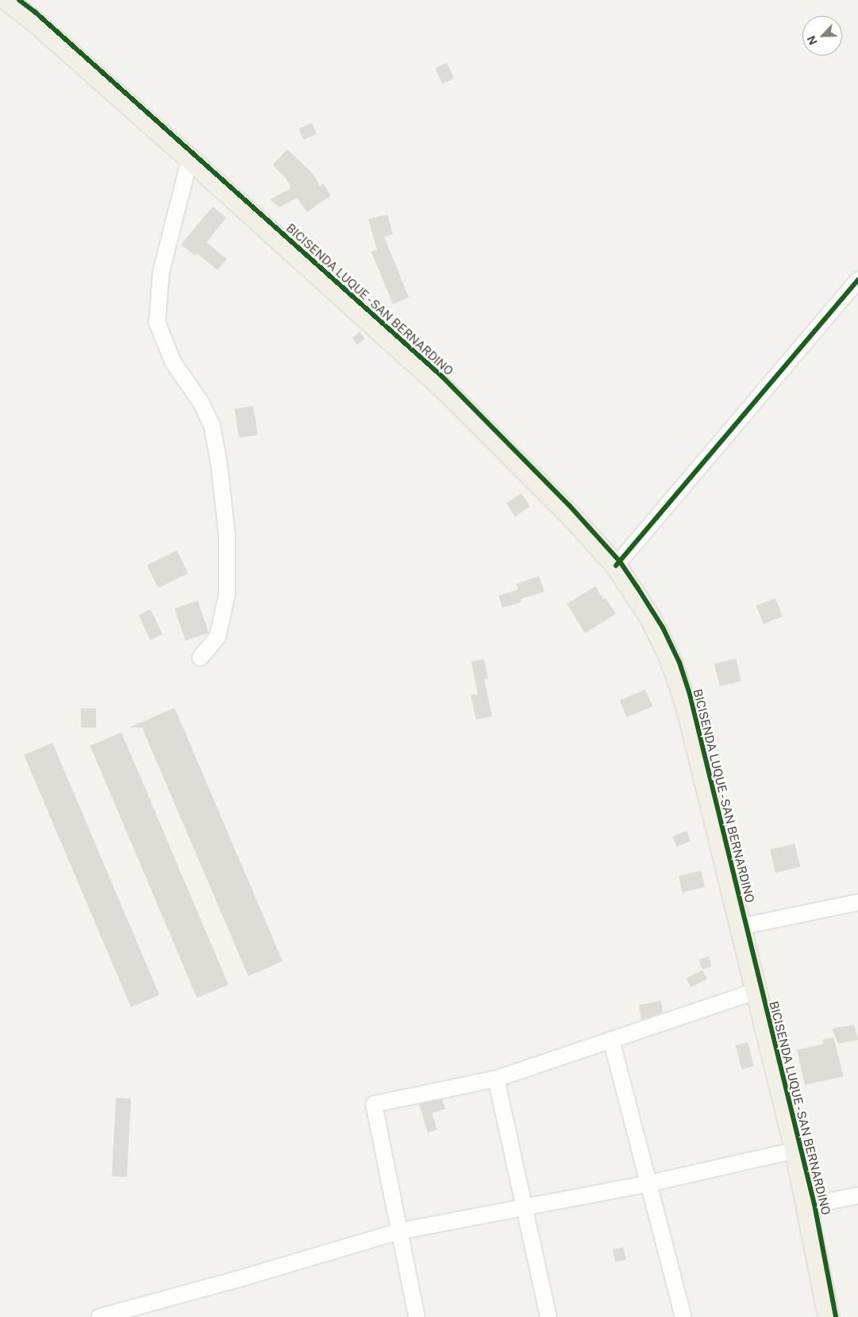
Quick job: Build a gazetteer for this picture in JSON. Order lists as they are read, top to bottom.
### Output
{
  "streets": {
    "cycle path": ["BICISENDA LUQUE - SAN BERNARDINO"]
  },
  "north": "bottom left"
}
